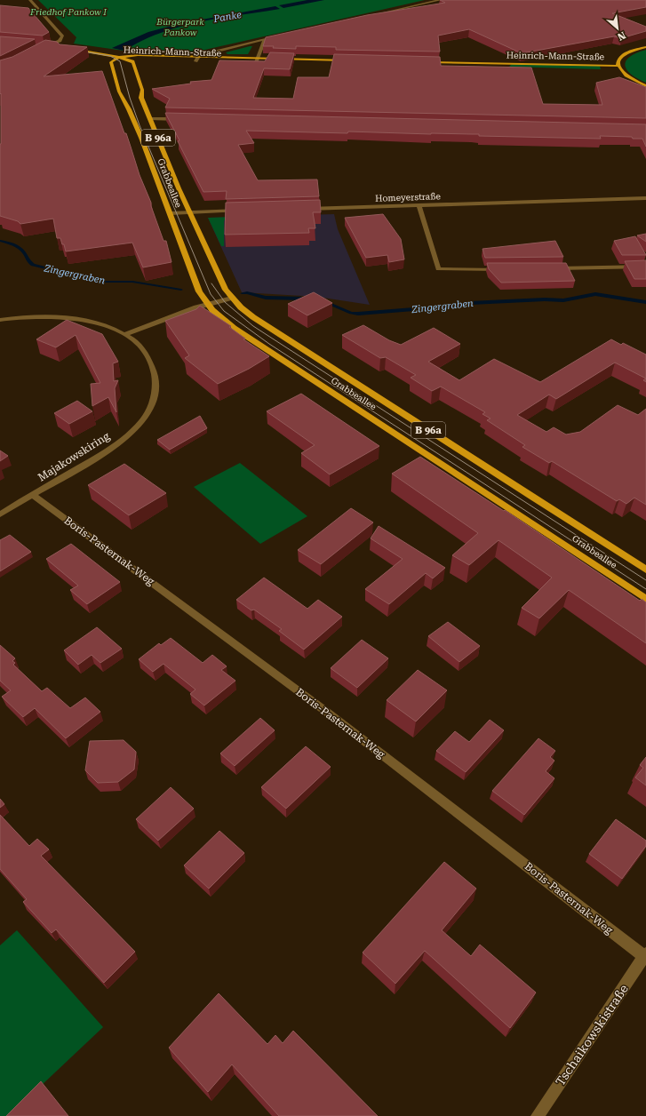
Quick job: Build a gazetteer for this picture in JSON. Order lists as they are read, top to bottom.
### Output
{
  "streets": {
    "main road": ["Heinrich-Mann-Straße", "B 96a", "Grabbeallee"],
    "street": [
      "Homeyerstraße",
      "Majakowskiring",
      "Boris-Pasternak-Weg",
      "Tschaikowskistraße"
    ]
  },
  "crossings": [
    ["Heinrich-Mann-Straße", "B 96a"],
    ["Heinrich-Mann-Straße", "Grabbeallee"],
    ["B 96a", "Grabbeallee"],
    ["Majakowskiring", "Boris-Pasternak-Weg"],
    ["Boris-Pasternak-Weg", "Tschaikowskistraße"]
  ],
  "water": ["Panke", "Zingergraben"],
  "parks": ["Friedhof Pankow I", "Bürgerpark Pankow"],
  "north": "bottom right"
}
